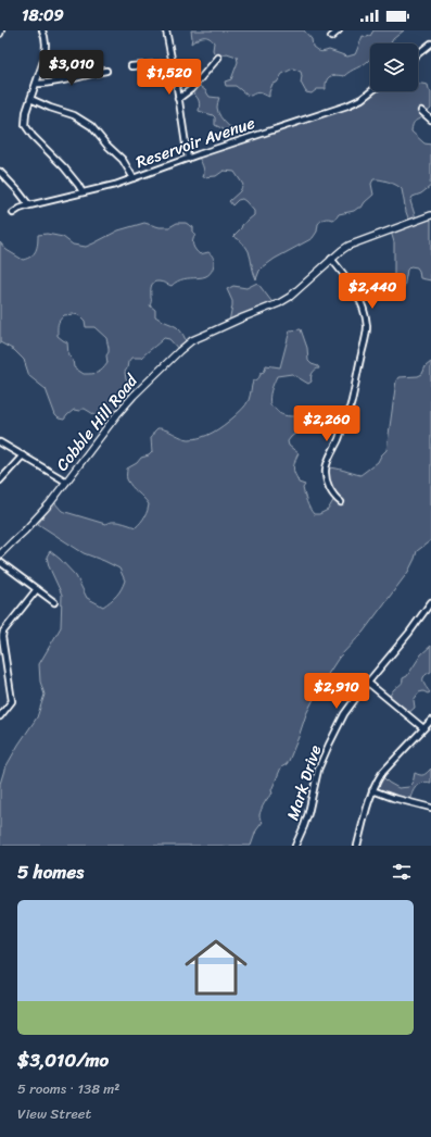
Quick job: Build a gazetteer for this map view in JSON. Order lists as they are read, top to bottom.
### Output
{
  "streets": {
    "street": ["Reservoir Avenue", "Cobble Hill Road", "Mark Drive"]
  },
  "page": {
    "status": "18:09",
    "price": [
      "$3,010",
      "$1,520",
      "$2,440",
      "$2,260",
      "$2,910"
    ],
    "heading": "5 homes",
    "list": [
      {
        "name": "$3,010/mo",
        "note": "5 rooms · 138 m² · View Street"
      }
    ]
  }
}
